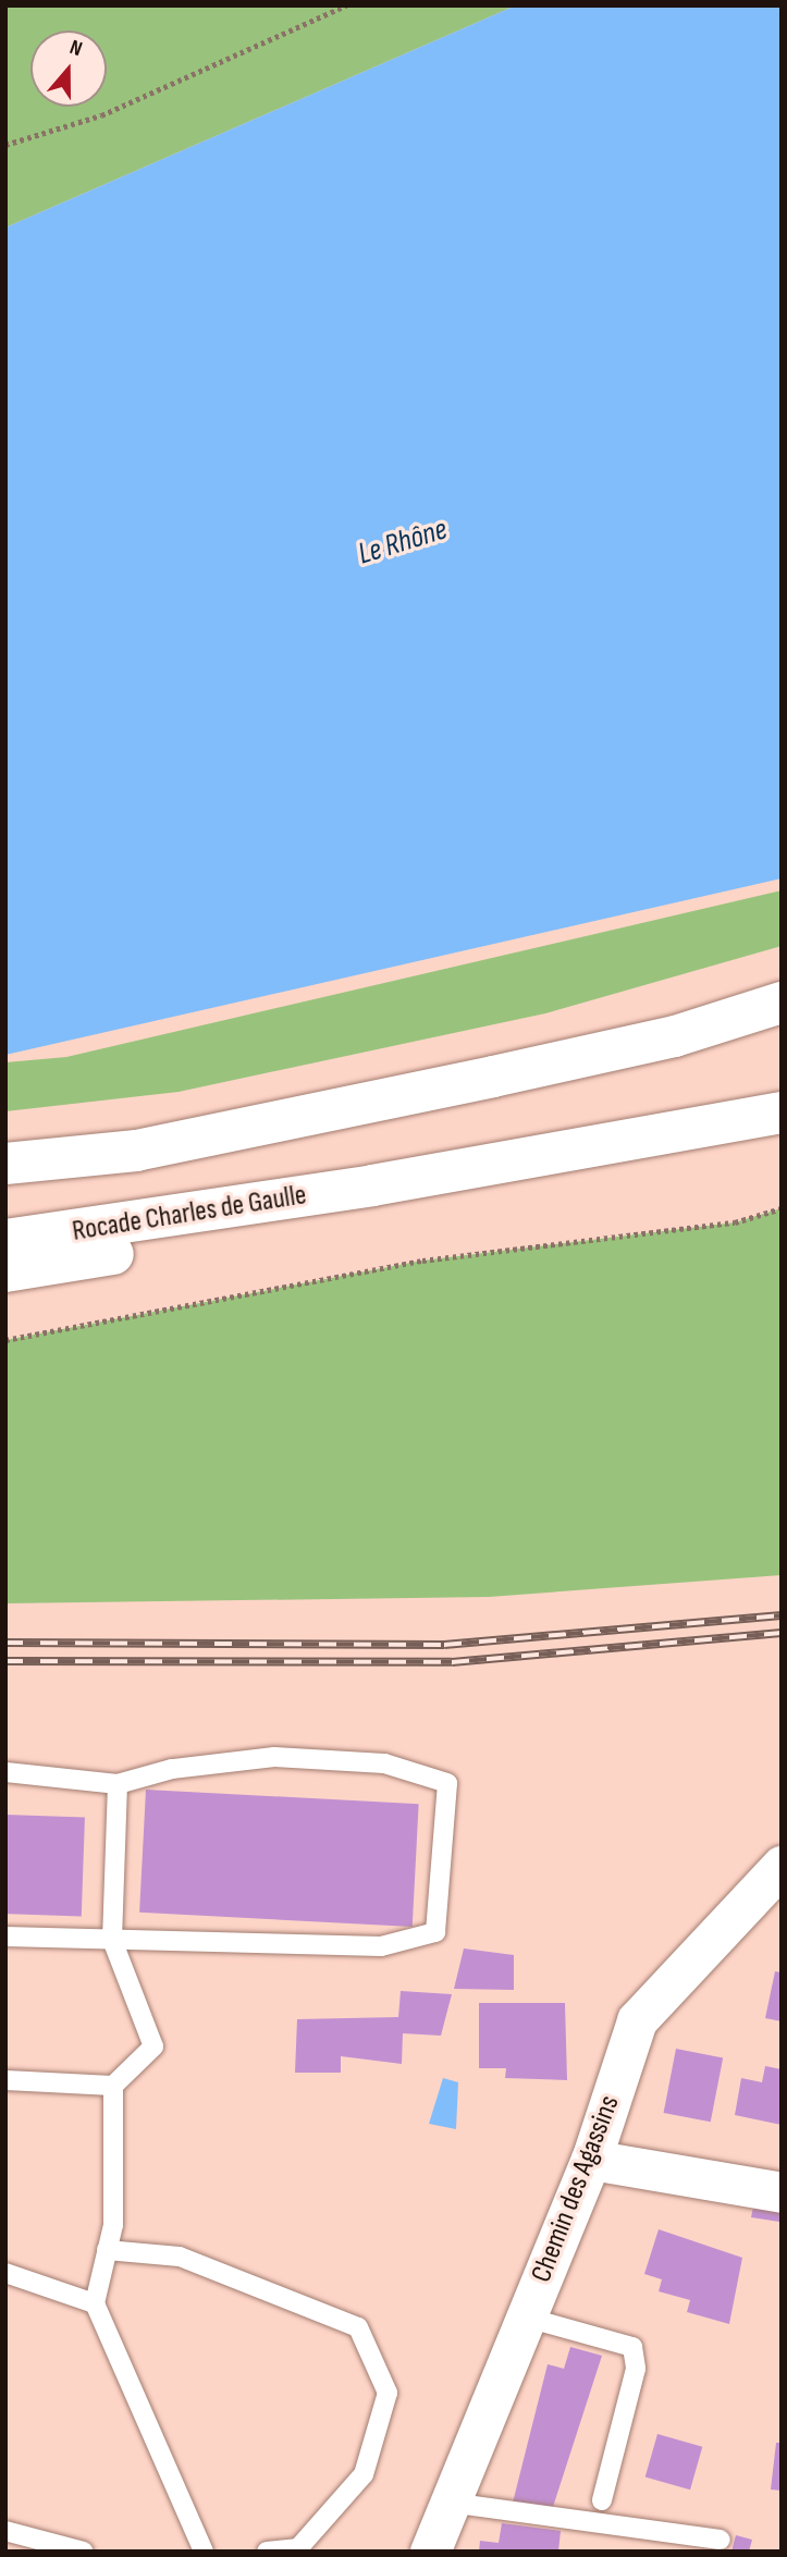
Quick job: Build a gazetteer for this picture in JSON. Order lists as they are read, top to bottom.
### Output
{
  "streets": {
    "highway": ["Rocade Charles de Gaulle"],
    "street": ["Chemin des Agassins"]
  },
  "water": ["Le Rhône"],
  "north": "top"
}
